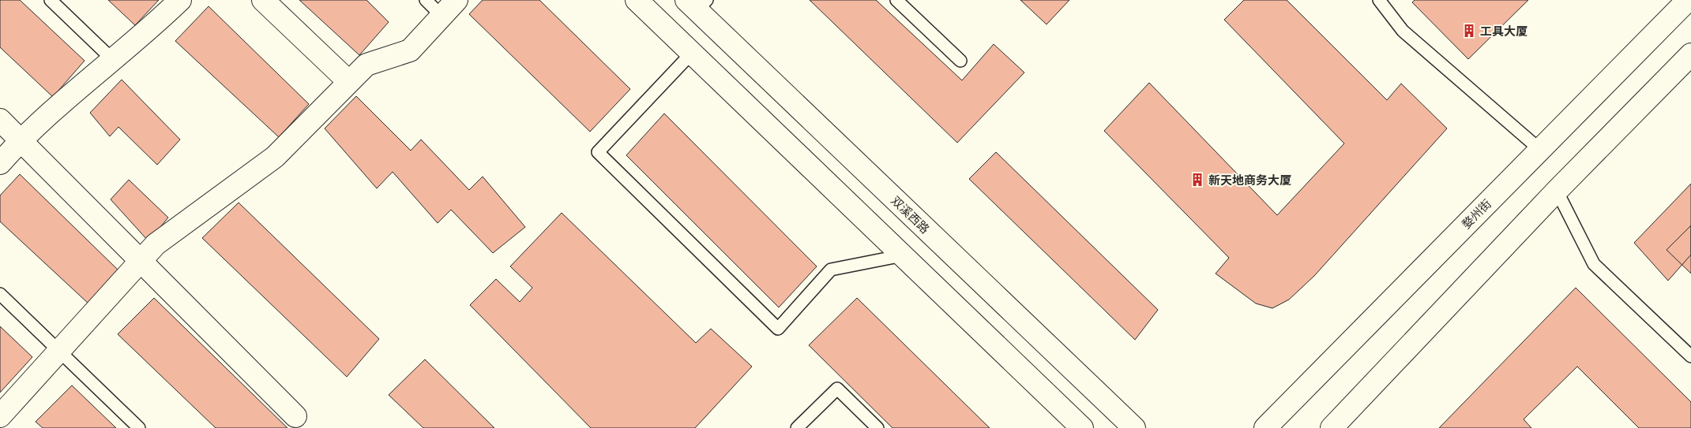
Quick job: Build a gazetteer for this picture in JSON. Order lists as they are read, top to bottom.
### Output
{
  "streets": {
    "main road": ["婺州街", "双溪西路"]
  },
  "places": {
    "building": ["工具大厦", "新天地商务大厦"]
  }
}
